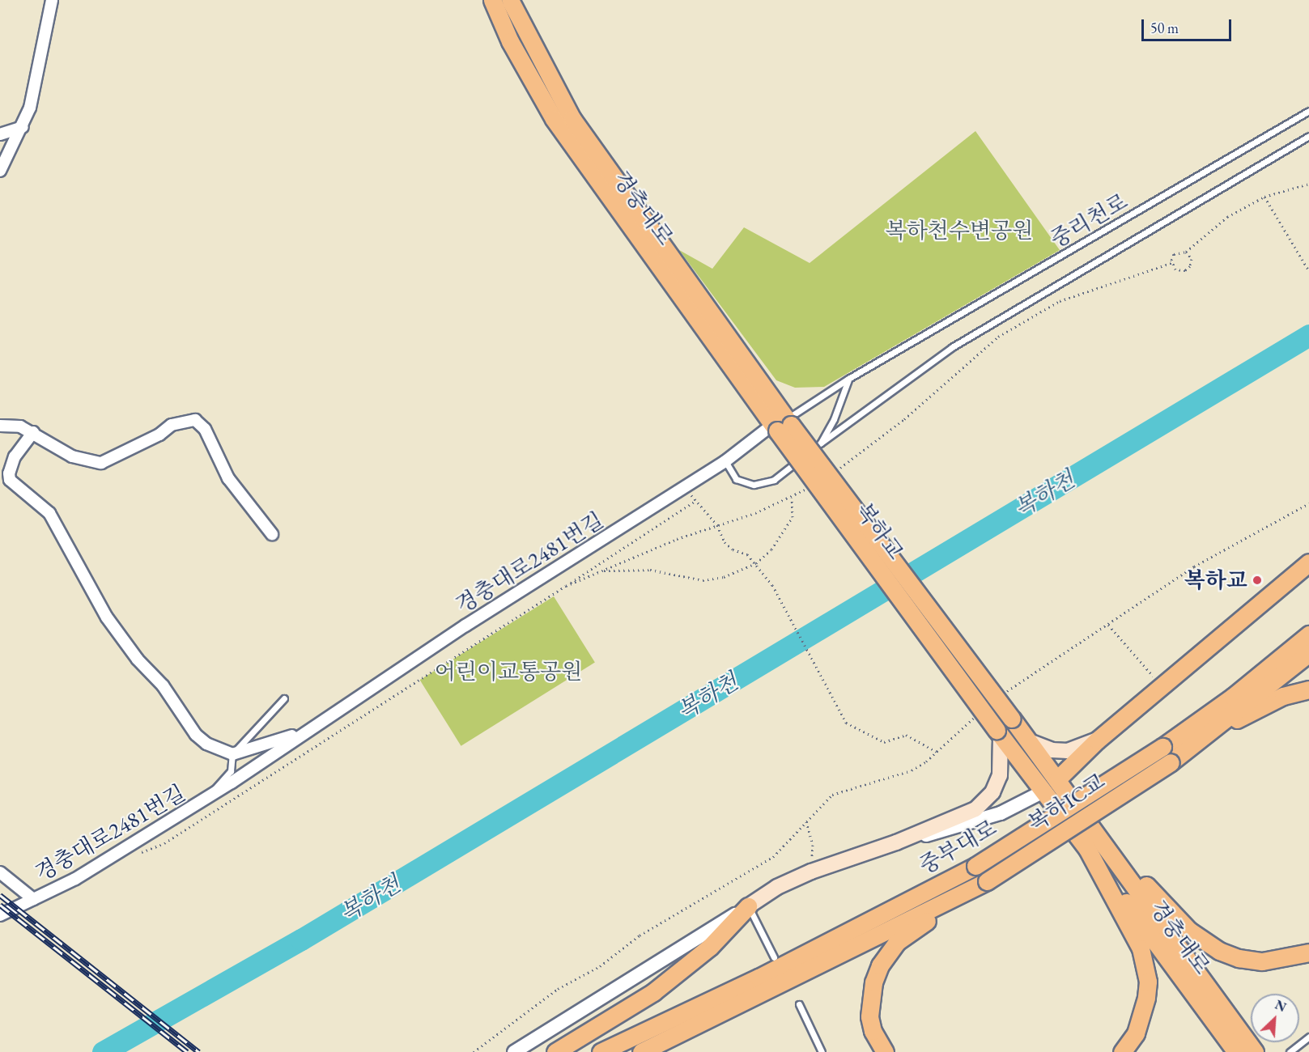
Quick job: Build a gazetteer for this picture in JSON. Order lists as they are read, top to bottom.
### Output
{
  "streets": {
    "main road": [
      "경충대로",
      "복하교",
      "복하IC교",
      "중부대로"
    ],
    "street": ["경충대로2481번길"],
    "lane": ["중리천로"]
  },
  "crossings": [
    ["경충대로", "중리천로"],
    ["경충대로", "복하교"],
    ["경충대로", "경충대로2481번길"],
    ["중리천로", "복하교"],
    ["중리천로", "경충대로2481번길"],
    ["복하교", "경충대로2481번길"],
    ["복하IC교", "중부대로"]
  ],
  "water": ["복하천"],
  "parks": ["복하천수변공원", "어린이교통공원"],
  "places": ["복하교"],
  "scale_bar": "50 m",
  "north": "top right"
}
